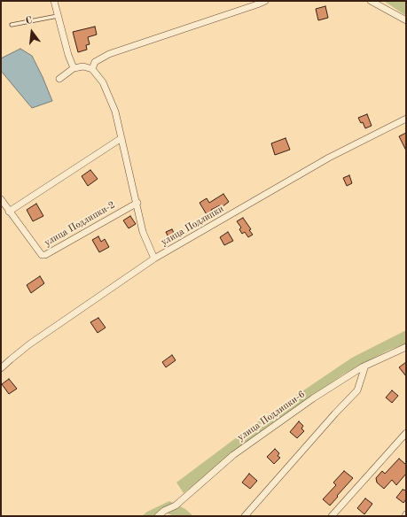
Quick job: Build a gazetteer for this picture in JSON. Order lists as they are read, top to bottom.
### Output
{
  "streets": {
    "street": ["улица Подлипки-2", "улица Подлипки", "улица Подлипки-6"]
  },
  "north": "top"
}
